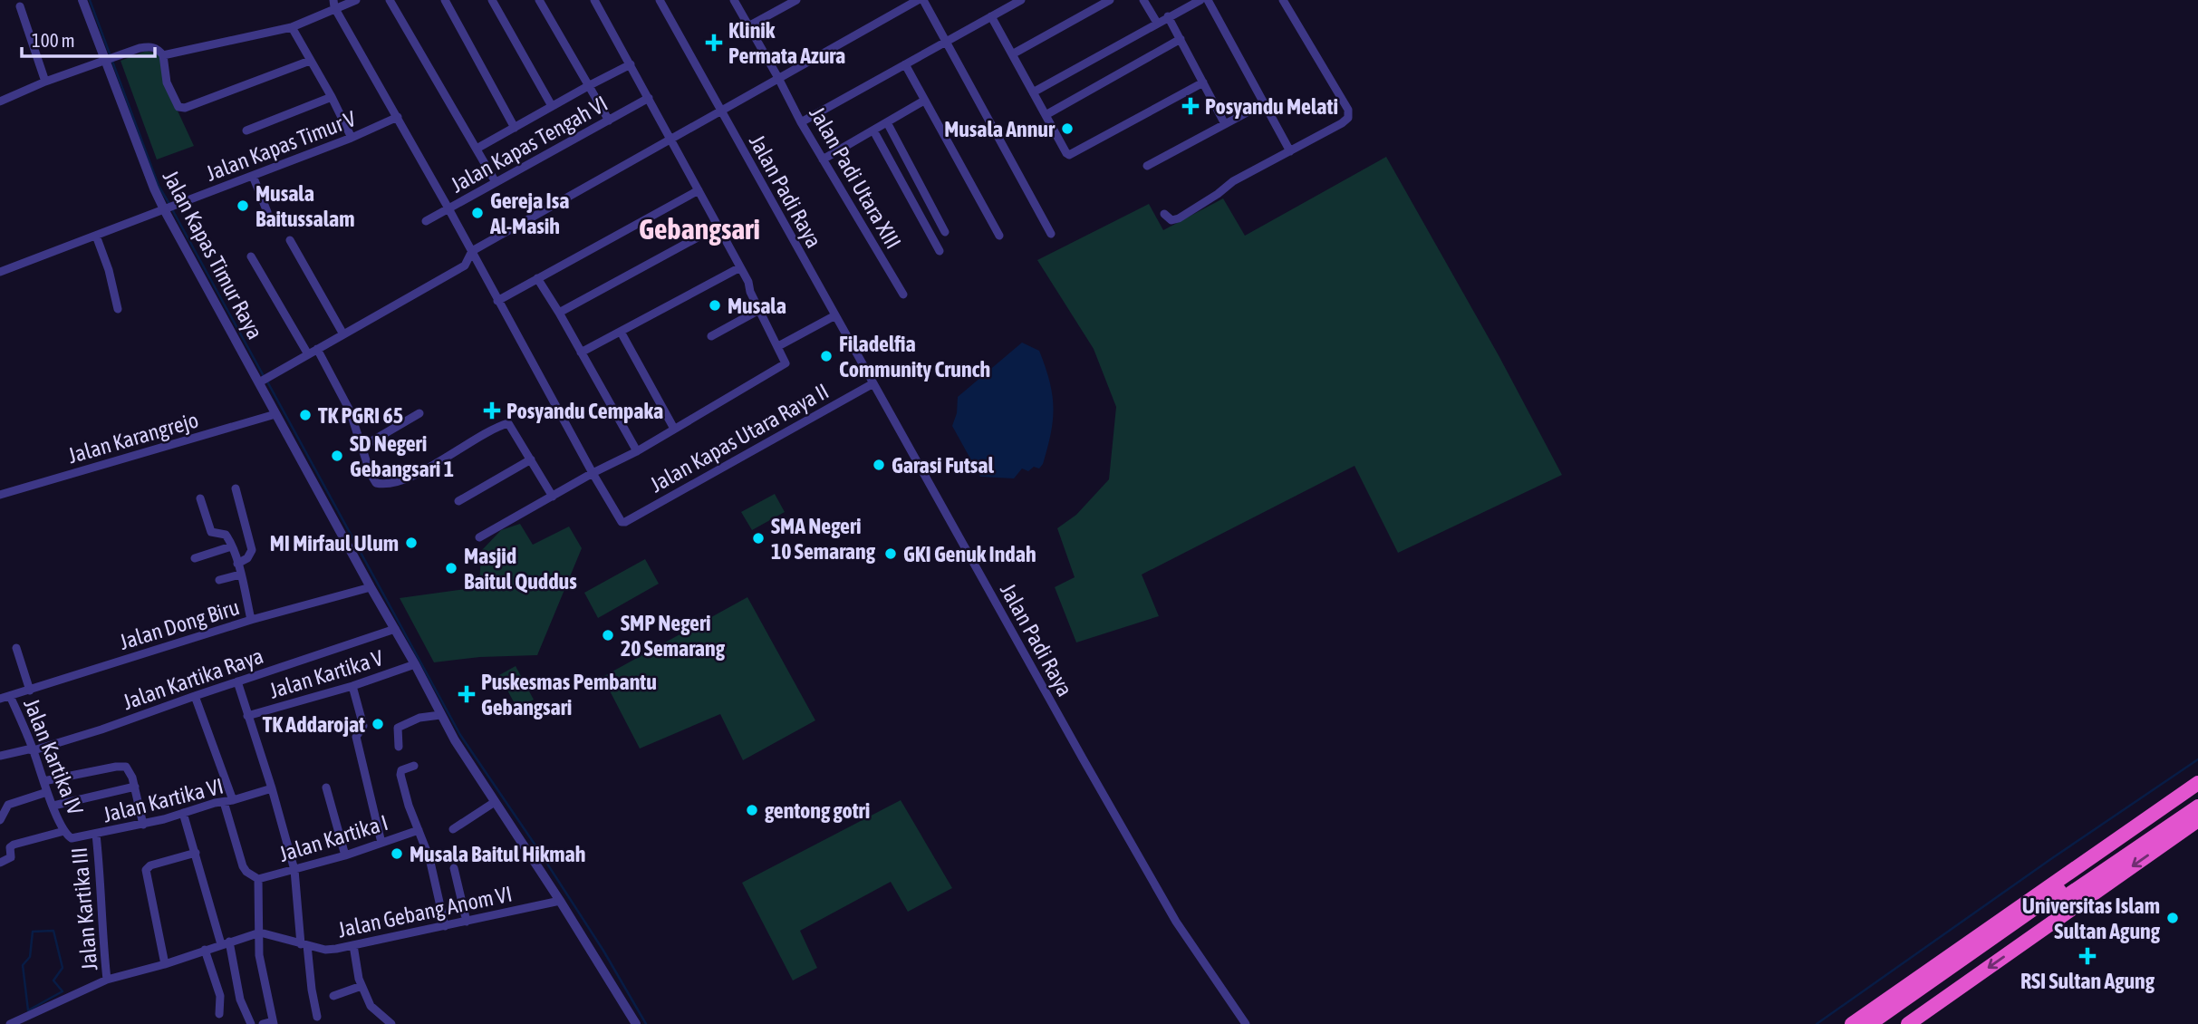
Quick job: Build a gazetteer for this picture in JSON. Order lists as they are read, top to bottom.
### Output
{
  "streets": {
    "street": [
      "Jalan Kapas Tengah VI",
      "Jalan Kapas Timur V",
      "Jalan Padi Utara XIII",
      "Jalan Padi Raya",
      "Jalan Kapas Timur Raya",
      "Jalan Karangrejo",
      "Jalan Kapas Utara Raya II",
      "Jalan Dong Biru",
      "Jalan Kartika V",
      "Jalan Kartika Raya",
      "Jalan Kartika IV",
      "Jalan Kartika VI",
      "Jalan Kartika I",
      "Jalan Kartika III",
      "Jalan Gebang Anom VI"
    ]
  },
  "crossings": [
    ["Jalan Kapas Timur V", "Jalan Kapas Timur Raya"],
    ["Jalan Padi Raya", "Jalan Kapas Utara Raya II"],
    ["Jalan Kapas Timur Raya", "Jalan Karangrejo"],
    ["Jalan Kapas Timur Raya", "Jalan Dong Biru"],
    ["Jalan Kapas Timur Raya", "Jalan Kartika V"],
    ["Jalan Kapas Timur Raya", "Jalan Kartika Raya"],
    ["Jalan Kapas Timur Raya", "Jalan Gebang Anom VI"],
    ["Jalan Dong Biru", "Jalan Kartika IV"],
    ["Jalan Kartika Raya", "Jalan Kartika IV"],
    ["Jalan Kartika IV", "Jalan Kartika VI"],
    ["Jalan Kartika VI", "Jalan Kartika III"]
  ],
  "districts": ["Gebangsari"],
  "places": {
    "health": [
      "Klinik Permata Azura",
      "Posyandu Melati",
      "Posyandu Cempaka",
      "Puskesmas Pembantu Gebangsari",
      "RSI Sultan Agung"
    ],
    "other": [
      "Musala Annur",
      "Musala Baitussalam",
      "Gereja Isa Al-Masih",
      "Musala",
      "Filadelfia Community Crunch",
      "TK PGRI 65",
      "SD Negeri Gebangsari 1",
      "Garasi Futsal",
      "SMA Negeri 10 Semarang",
      "MI Mirfaul Ulum",
      "GKI Genuk Indah",
      "Masjid Baitul Quddus",
      "SMP Negeri 20 Semarang",
      "TK Addarojat",
      "gentong gotri",
      "Musala Baitul Hikmah",
      "Universitas Islam Sultan Agung"
    ]
  },
  "scale_bar": "100 m"
}
